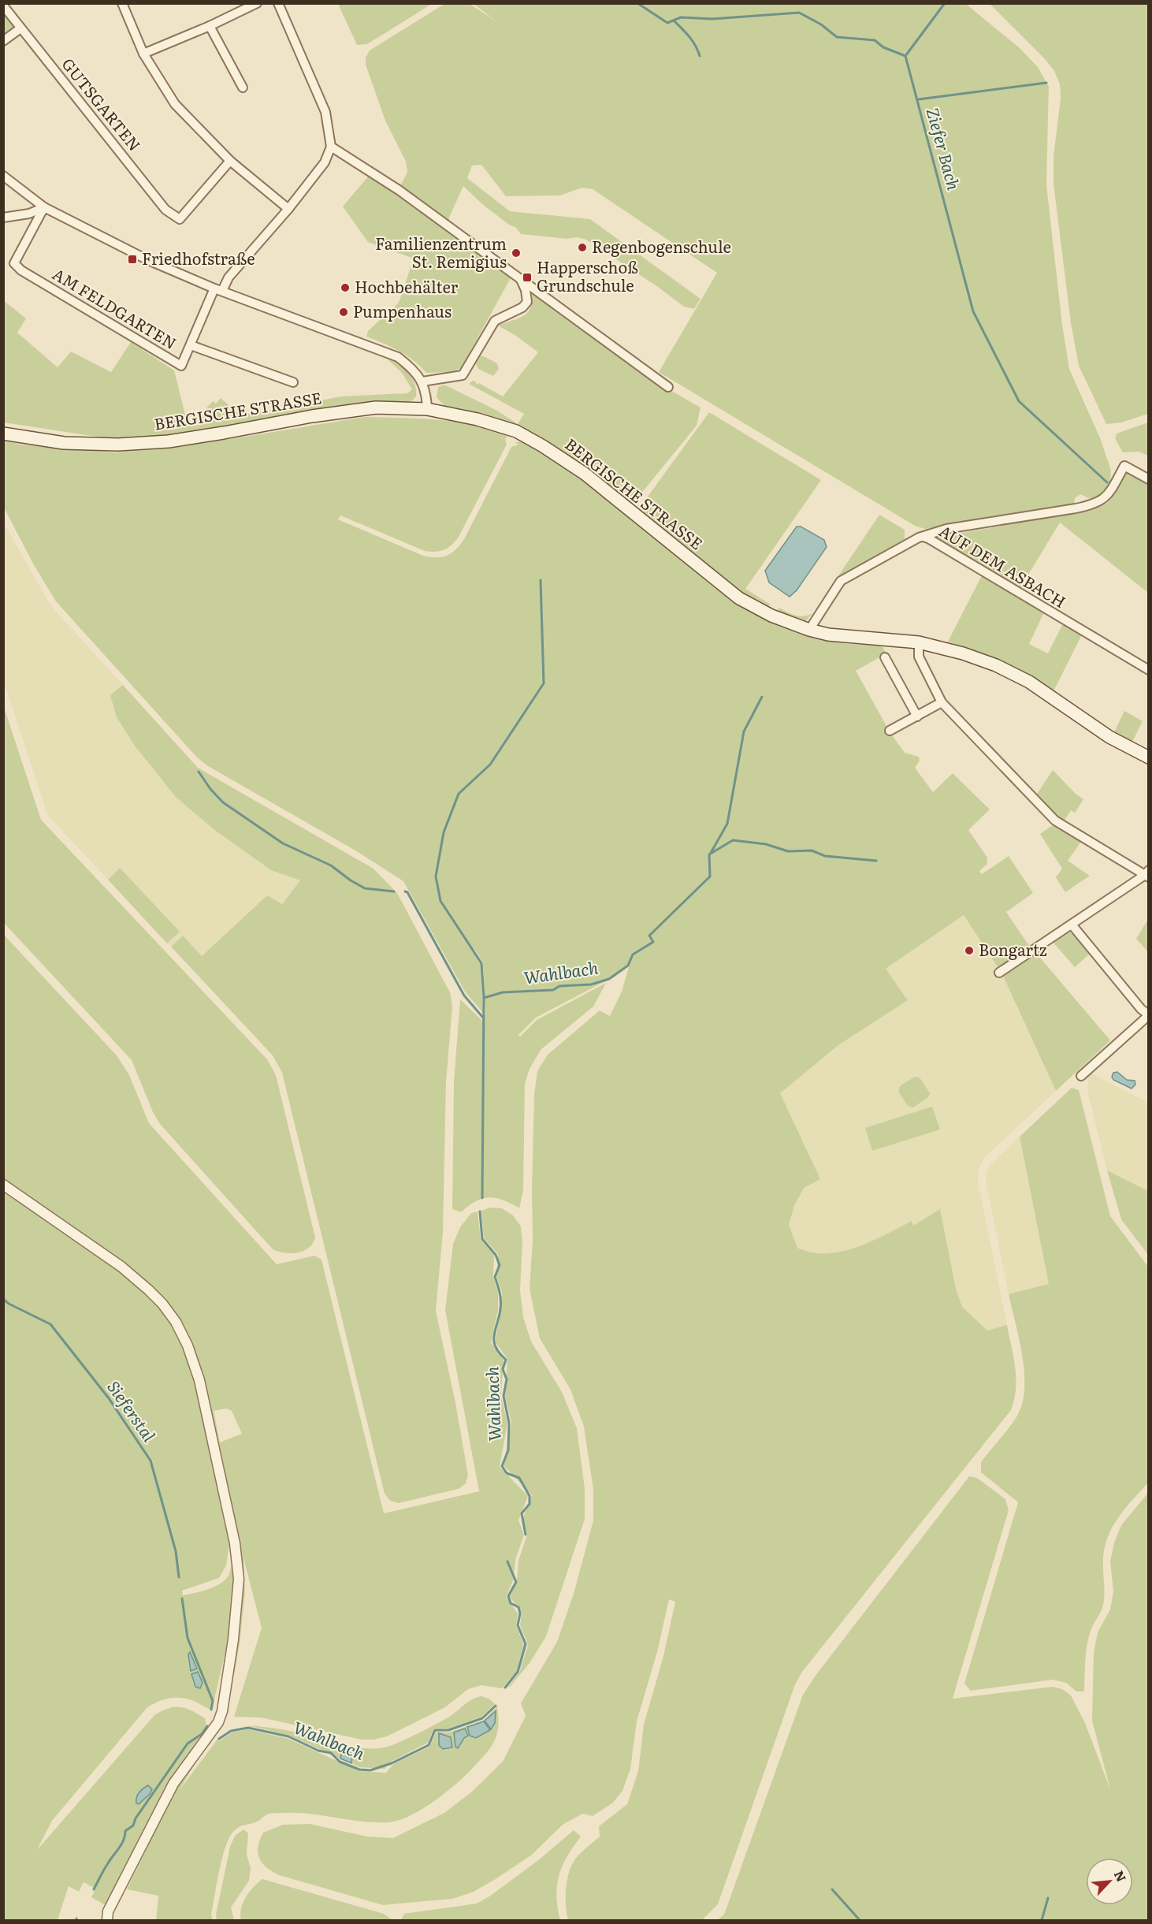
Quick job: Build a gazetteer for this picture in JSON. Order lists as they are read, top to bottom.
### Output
{
  "streets": {
    "main road": ["BERGISCHE STRASSE"],
    "street": ["GUTSGARTEN", "AM FELDGARTEN", "AUF DEM ASBACH"]
  },
  "crossings": [
    ["BERGISCHE STRASSE", "AUF DEM ASBACH"]
  ],
  "water": ["Ziefer Bach", "Wahlbach", "Sieferstal"],
  "places": {
    "other": [
      "Regenbogenschule",
      "Familienzentrum St. Remigius",
      "Hochbehälter",
      "Pumpenhaus",
      "Bongartz"
    ],
    "transit": ["Friedhofstraße", "Happerschoß Grundschule"]
  },
  "north": "top right"
}
